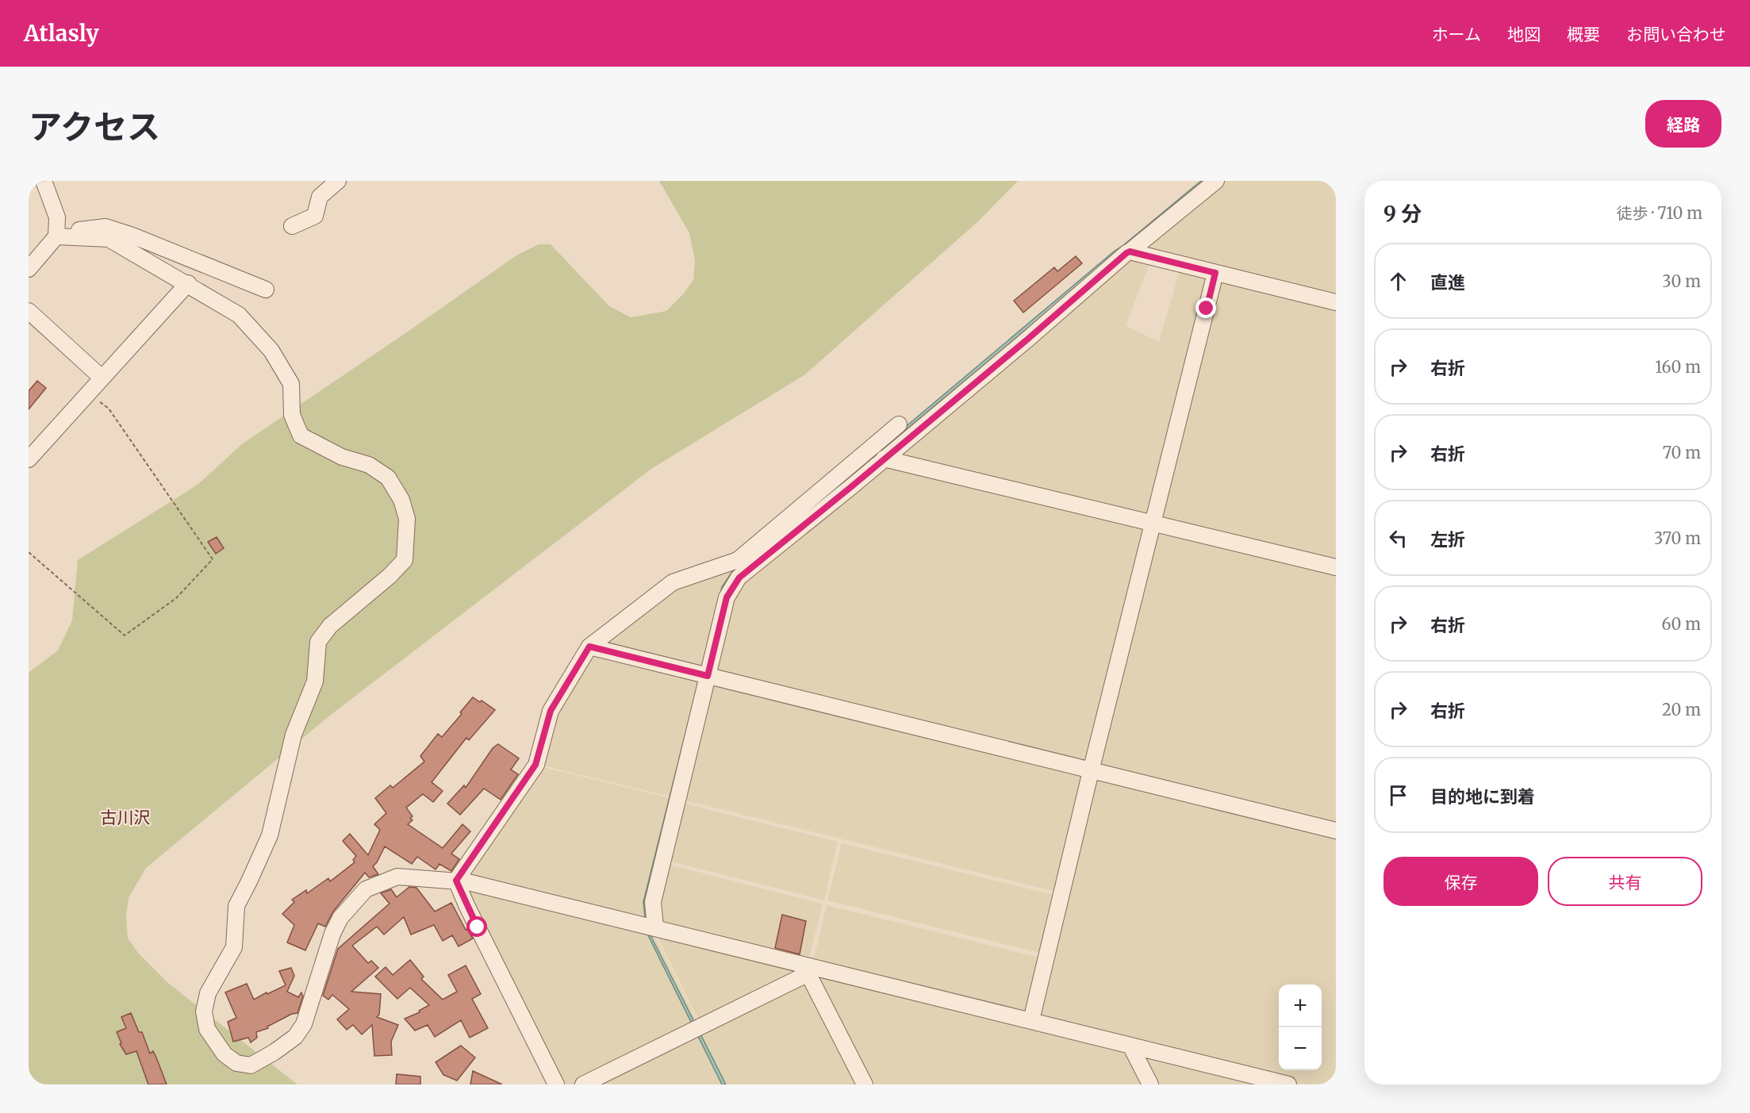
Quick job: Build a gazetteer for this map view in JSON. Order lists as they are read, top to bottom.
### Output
{
  "districts": ["古川沢"],
  "page": {
    "header": "Atlasly",
    "nav": [
      "ホーム",
      "地図",
      "概要",
      "お問い合わせ"
    ],
    "title": "アクセス",
    "buttons": [
      "経路",
      ["保存", "共有"]
    ],
    "heading": ["9 分", "徒歩 · 710 m"],
    "list": [
      ["直進", "30 m"],
      ["右折", "160 m"],
      ["右折", "70 m"],
      ["左折", "370 m"],
      ["右折", "60 m"],
      ["右折", "20 m"],
      "目的地に到着"
    ],
    "map_buttons": ["+", "−"]
  }
}
